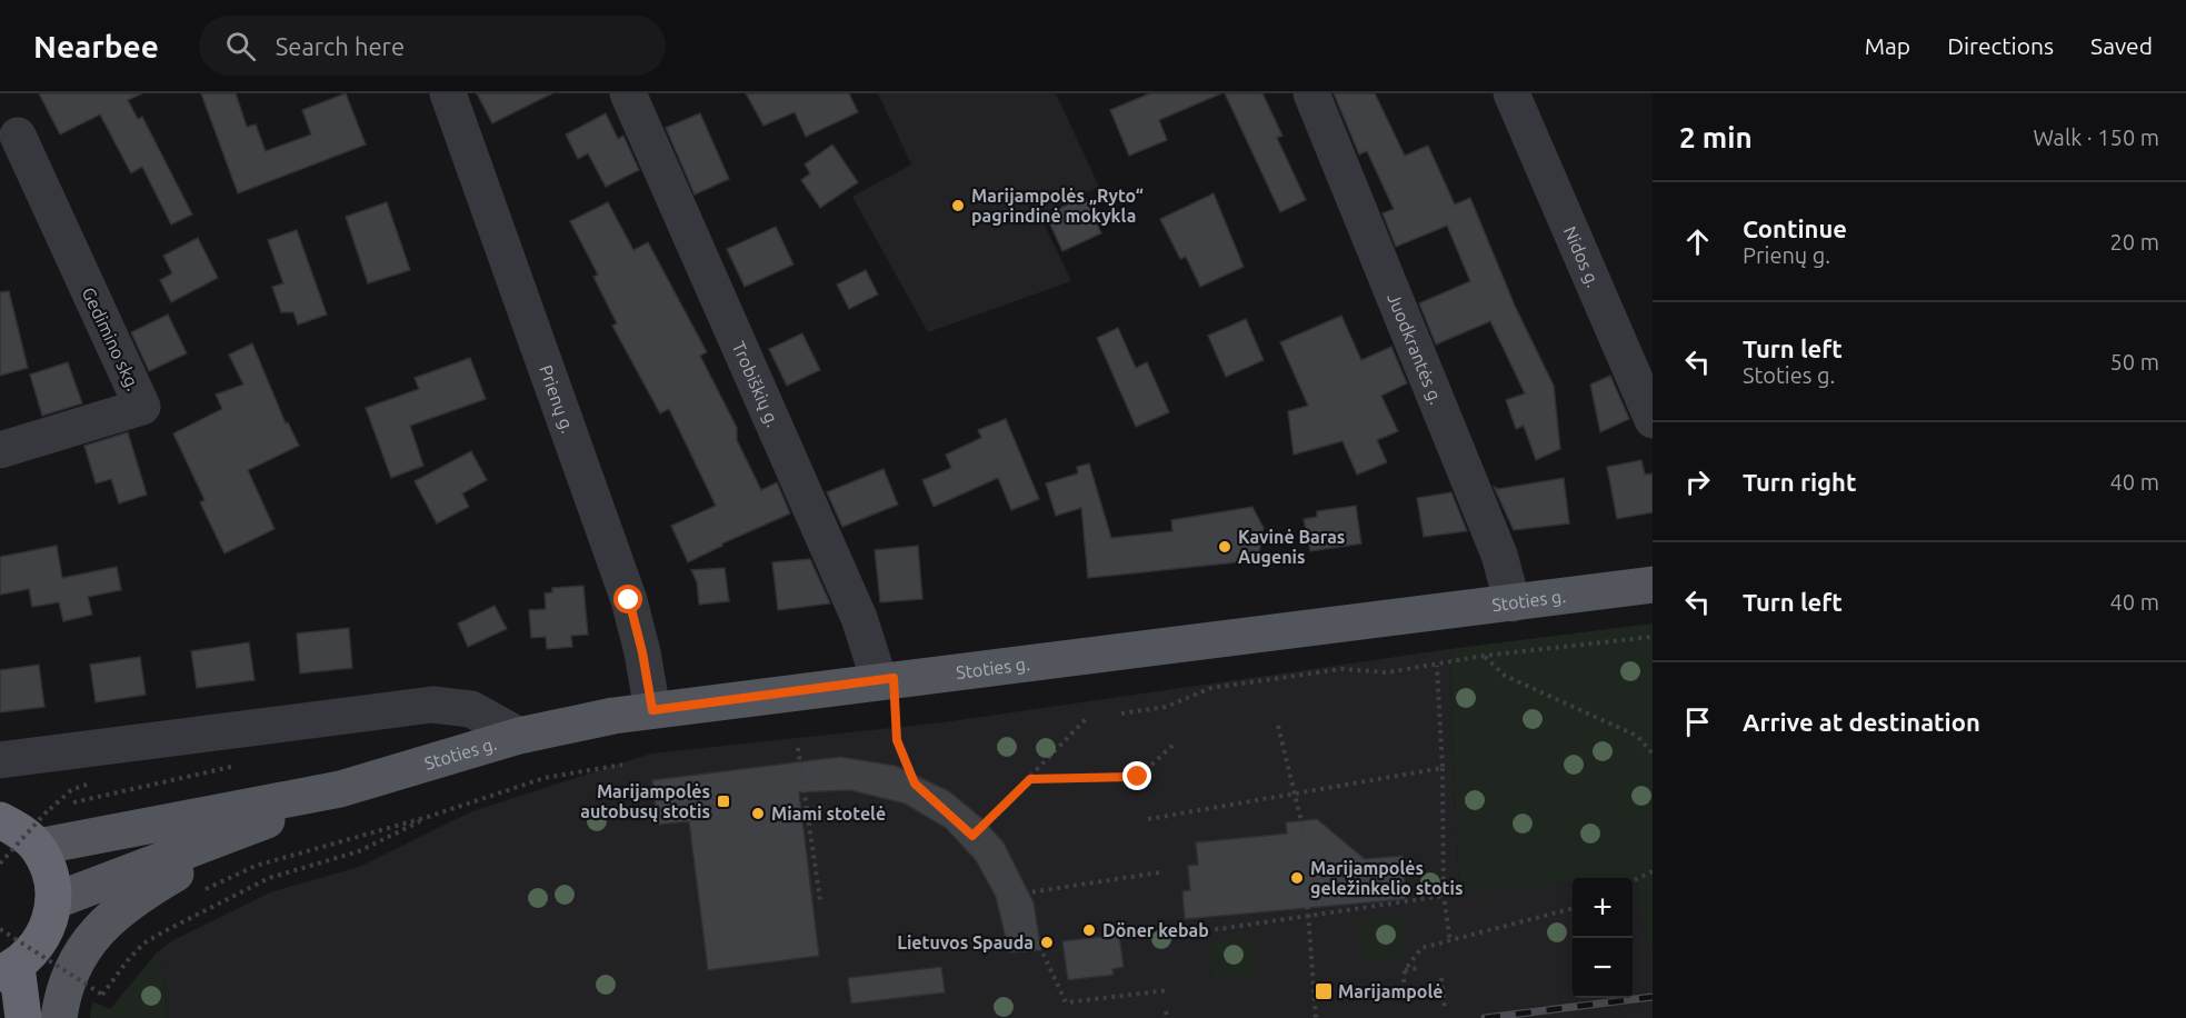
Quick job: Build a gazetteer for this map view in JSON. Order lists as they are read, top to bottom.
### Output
{
  "streets": {
    "main road": ["Stoties g."],
    "street": [
      "Nidos g.",
      "Gedimino skg.",
      "Juodkrantės g.",
      "Trobiškių g.",
      "Prienų g."
    ]
  },
  "crossings": [
    ["Juodkrantės g.", "Stoties g."],
    ["Trobiškių g.", "Stoties g."],
    ["Prienų g.", "Stoties g."]
  ],
  "places": {
    "other": [
      "Marijampolės „Ryto“ pagrindinė mokykla",
      "Kavinė Baras Augenis",
      "Miami stotelė",
      "Marijampolės geležinkelio stotis",
      "Döner kebab",
      "Lietuvos Spauda"
    ],
    "transit": ["Marijampolės autobusų stotis", "Marijampolė"]
  },
  "page": {
    "header": "Nearbee",
    "search": "Search here",
    "nav": ["Map", "Directions", "Saved"],
    "heading": ["2 min", "Walk · 150 m"],
    "list": [
      ["Continue", "Prienų g.", "20 m"],
      ["Turn left", "Stoties g.", "50 m"],
      ["Turn right", "40 m"],
      ["Turn left", "40 m"],
      "Arrive at destination"
    ],
    "map_buttons": ["+", "−"]
  }
}
